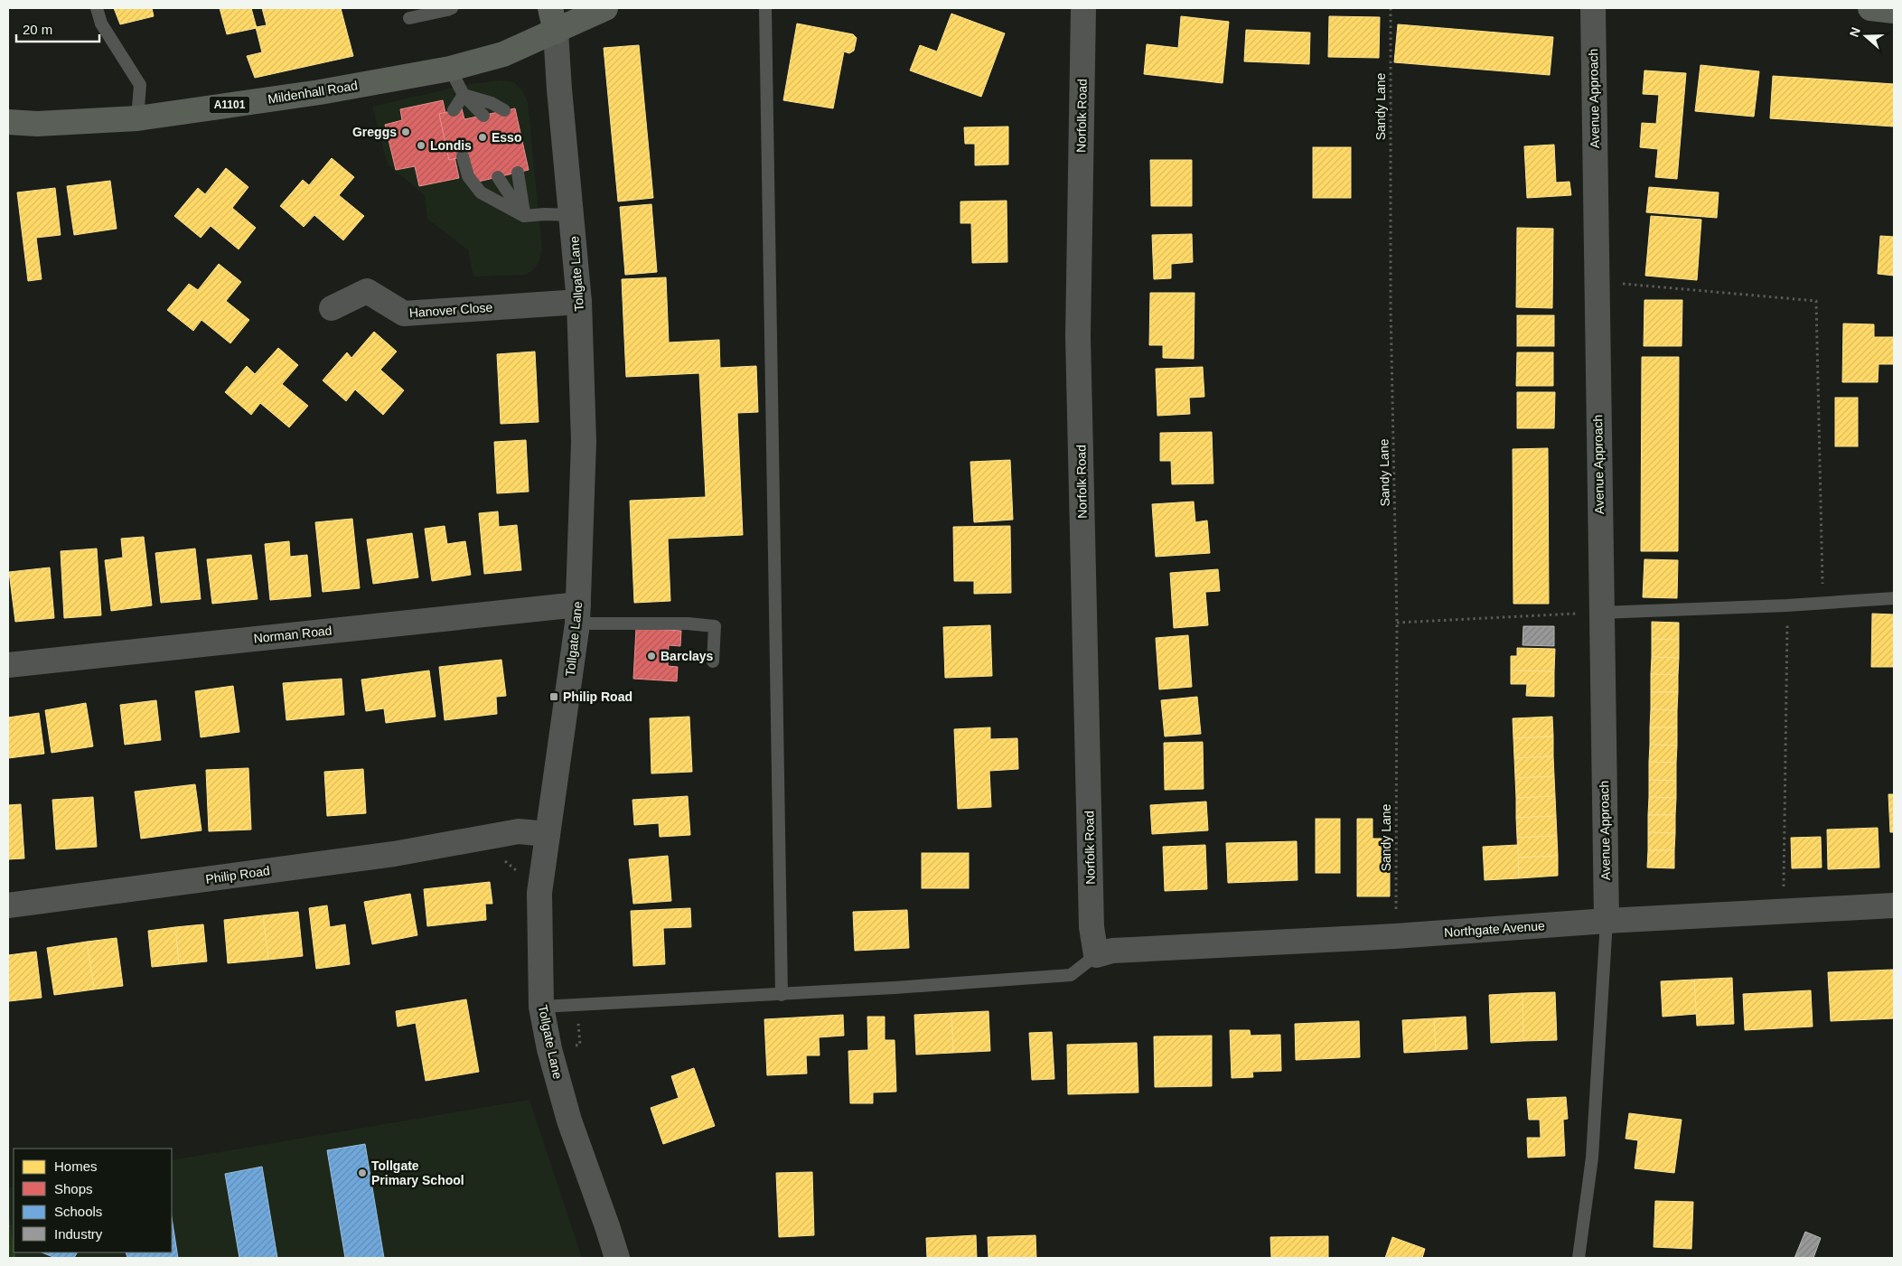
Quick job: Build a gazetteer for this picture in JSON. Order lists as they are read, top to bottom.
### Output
{
  "streets": {
    "main road": ["Mildenhall Road", "A1101", "Tollgate Lane"],
    "street": [
      "Avenue Approach",
      "Norfolk Road",
      "Hanover Close",
      "Norman Road",
      "Philip Road",
      "Northgate Avenue"
    ],
    "path": ["Sandy Lane"]
  },
  "crossings": [
    ["Mildenhall Road", "A1101"],
    ["Mildenhall Road", "Tollgate Lane"],
    ["Avenue Approach", "Northgate Avenue"],
    ["A1101", "Tollgate Lane"],
    ["Sandy Lane", "Northgate Avenue"],
    ["Norfolk Road", "Northgate Avenue"],
    ["Tollgate Lane", "Hanover Close"],
    ["Tollgate Lane", "Norman Road"],
    ["Tollgate Lane", "Philip Road"]
  ],
  "places": {
    "other": [
      "Greggs",
      "Esso",
      "Londis",
      "Barclays",
      "Tollgate Primary School"
    ],
    "transit": ["Philip Road"]
  },
  "legend": [
    "Homes",
    "Shops",
    "Schools",
    "Industry"
  ],
  "scale_bar": "20 m",
  "north": "left"
}
